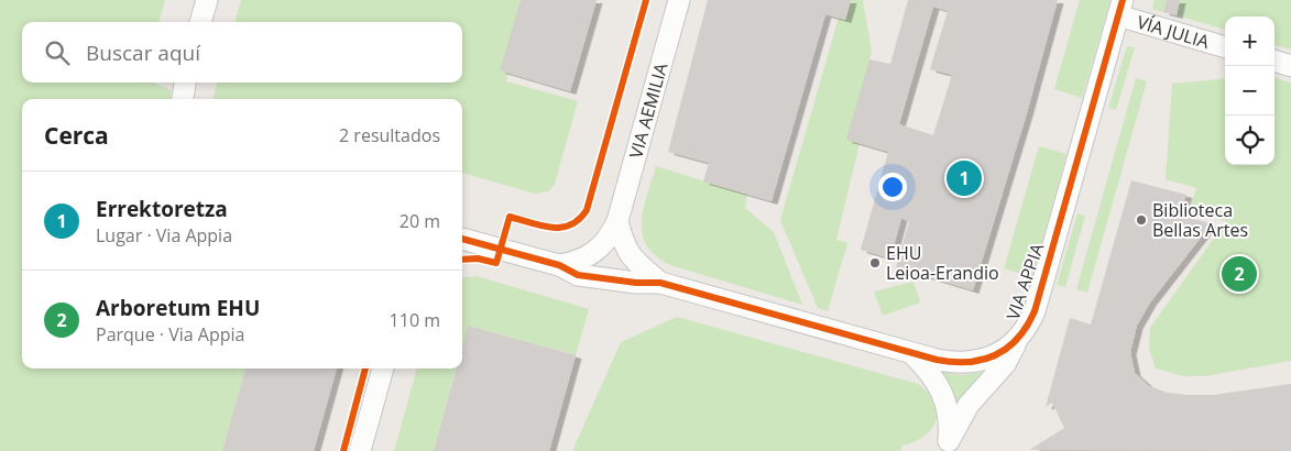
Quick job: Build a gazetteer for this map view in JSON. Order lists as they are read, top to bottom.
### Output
{
  "streets": {
    "street": ["VÍA JULIA", "VIA AEMILIA", "VIA APPIA"]
  },
  "crossings": [
    ["VÍA JULIA", "VIA APPIA"],
    ["VIA AEMILIA", "VIA APPIA"]
  ],
  "places": ["Biblioteca Bellas Artes", "EHU Leioa-Erandio"],
  "page": {
    "map_buttons": ["+", "−"],
    "search": "Buscar aquí",
    "heading": ["Cerca", "2 resultados"],
    "pins": ["1", "2"],
    "list": [
      {
        "mark": "1",
        "name": "Errektoretza",
        "note": "Lugar · Via Appia",
        "value": "20 m"
      },
      {
        "mark": "2",
        "name": "Arboretum EHU",
        "note": "Parque · Via Appia",
        "value": "110 m"
      }
    ]
  }
}
